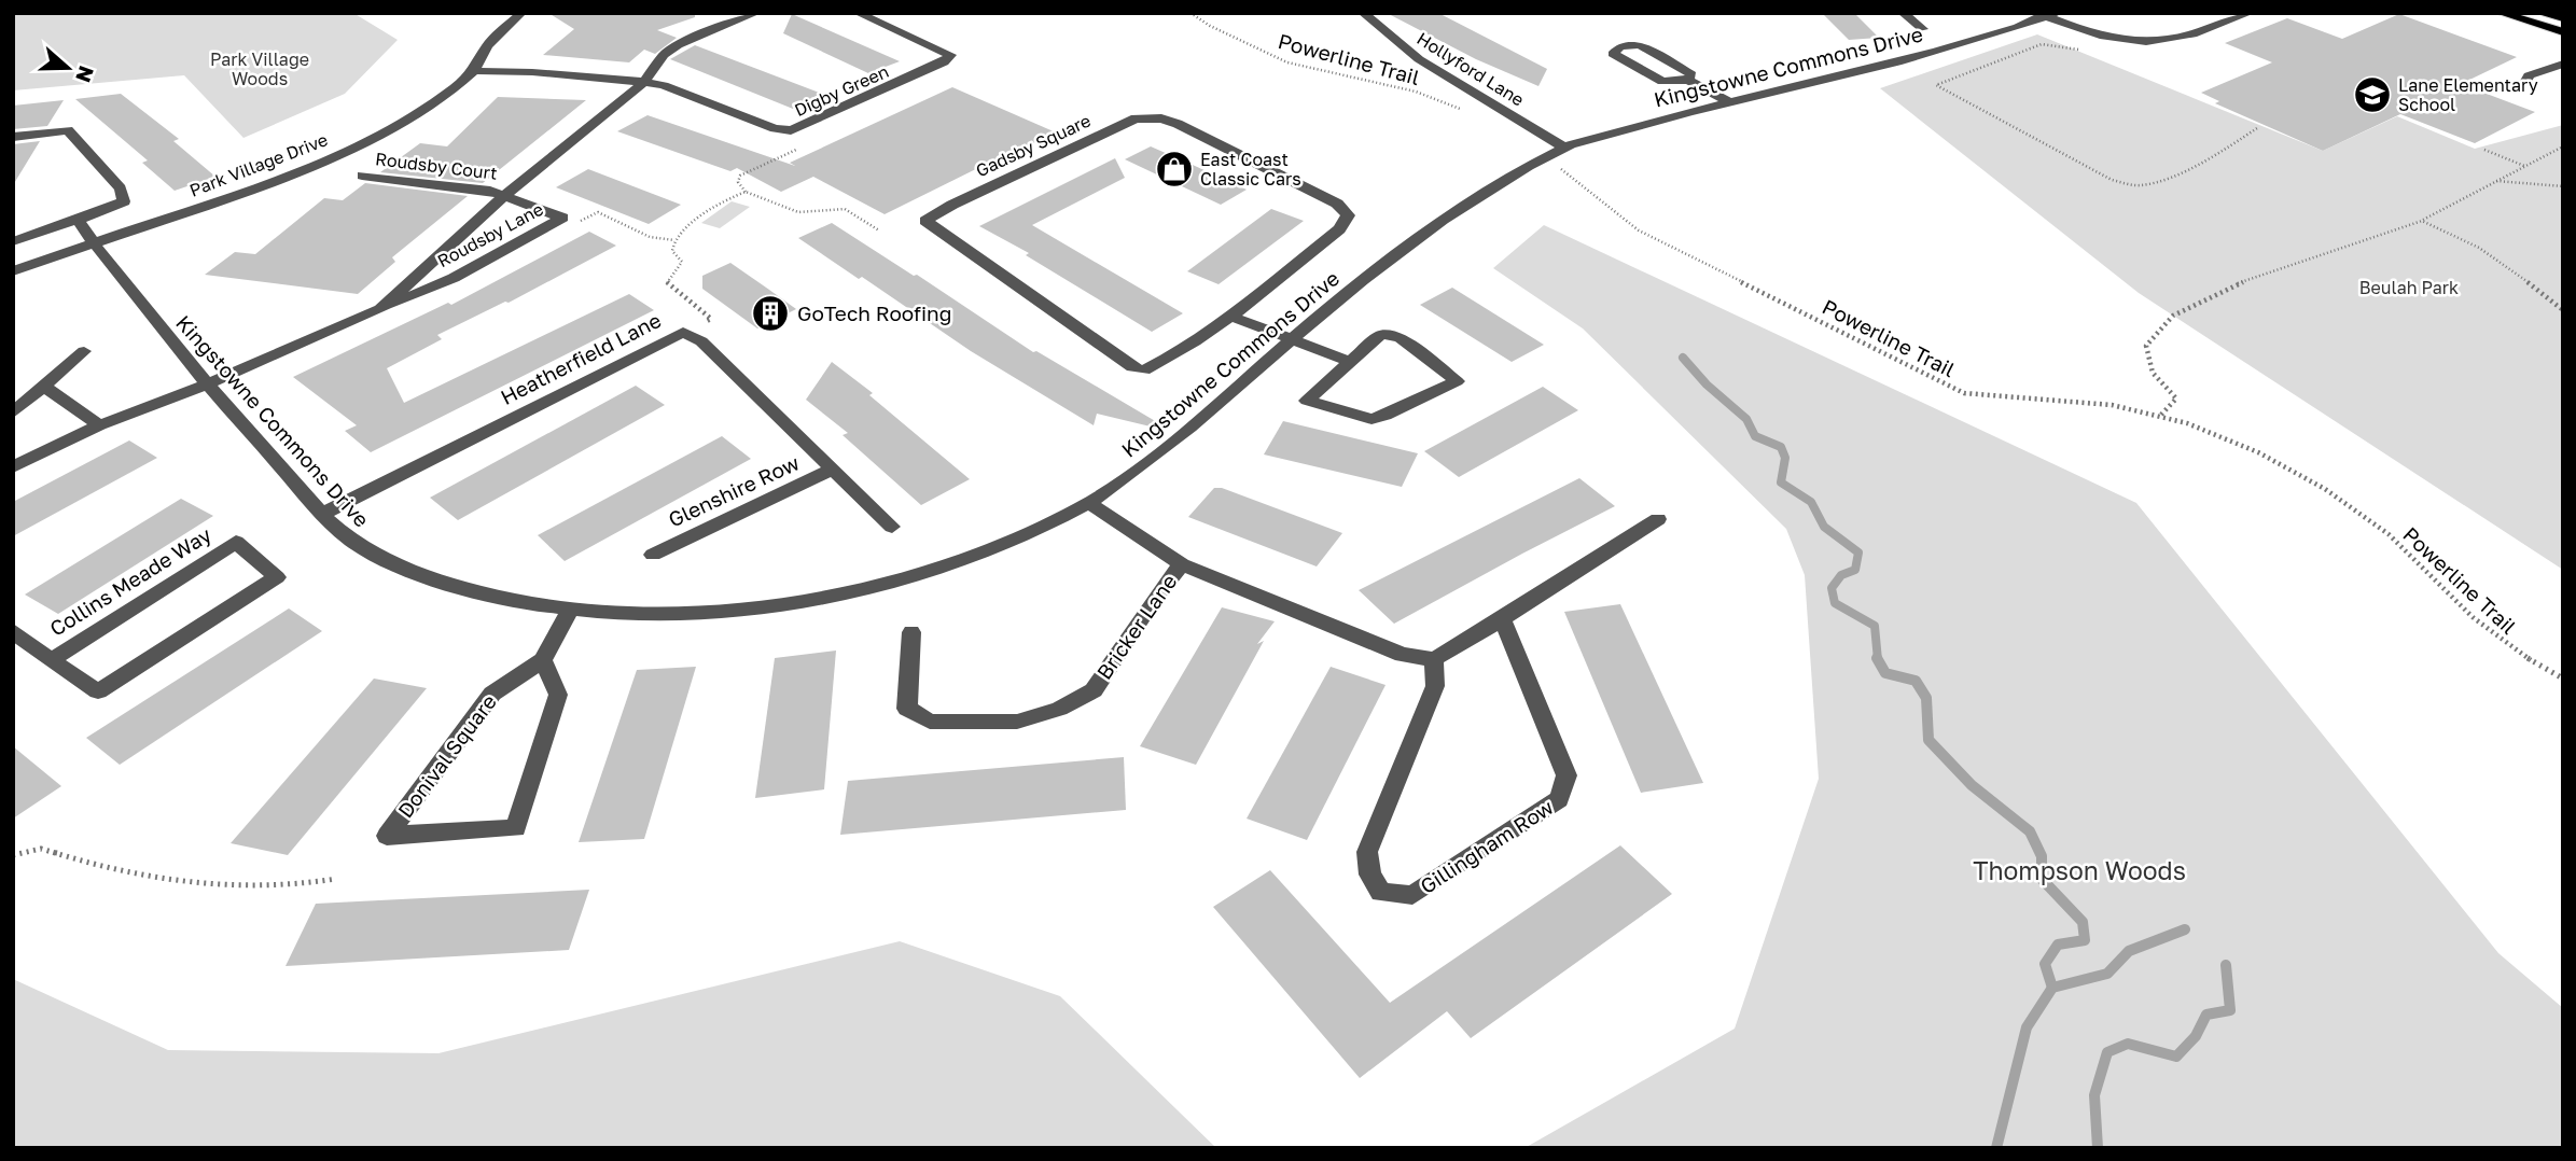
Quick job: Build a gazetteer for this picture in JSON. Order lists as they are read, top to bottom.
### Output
{
  "streets": {
    "street": [
      "Kingstowne Commons Drive",
      "Hollyford Lane",
      "Digby Green",
      "Gadsby Square",
      "Park Village Drive",
      "Roudsby Court",
      "Roudsby Lane",
      "Heatherfield Lane",
      "Glenshire Row",
      "Collins Meade Way",
      "Bricker Lane",
      "Donival Square",
      "Gillingham Row"
    ],
    "path": ["Powerline Trail"]
  },
  "crossings": [
    ["Powerline Trail", "Kingstowne Commons Drive"],
    ["Kingstowne Commons Drive", "Hollyford Lane"],
    ["Kingstowne Commons Drive", "Park Village Drive"],
    ["Kingstowne Commons Drive", "Roudsby Lane"],
    ["Kingstowne Commons Drive", "Heatherfield Lane"],
    ["Kingstowne Commons Drive", "Donival Square"],
    ["Digby Green", "Park Village Drive"],
    ["Digby Green", "Roudsby Lane"],
    ["Roudsby Court", "Roudsby Lane"],
    ["Heatherfield Lane", "Glenshire Row"]
  ],
  "parks": ["Park Village Woods", "Beulah Park", "Thompson Woods"],
  "places": {
    "school or university": ["Lane Elementary School"],
    "shop": ["East Coast Classic Cars"],
    "building": ["GoTech Roofing"]
  },
  "north": "right"
}
